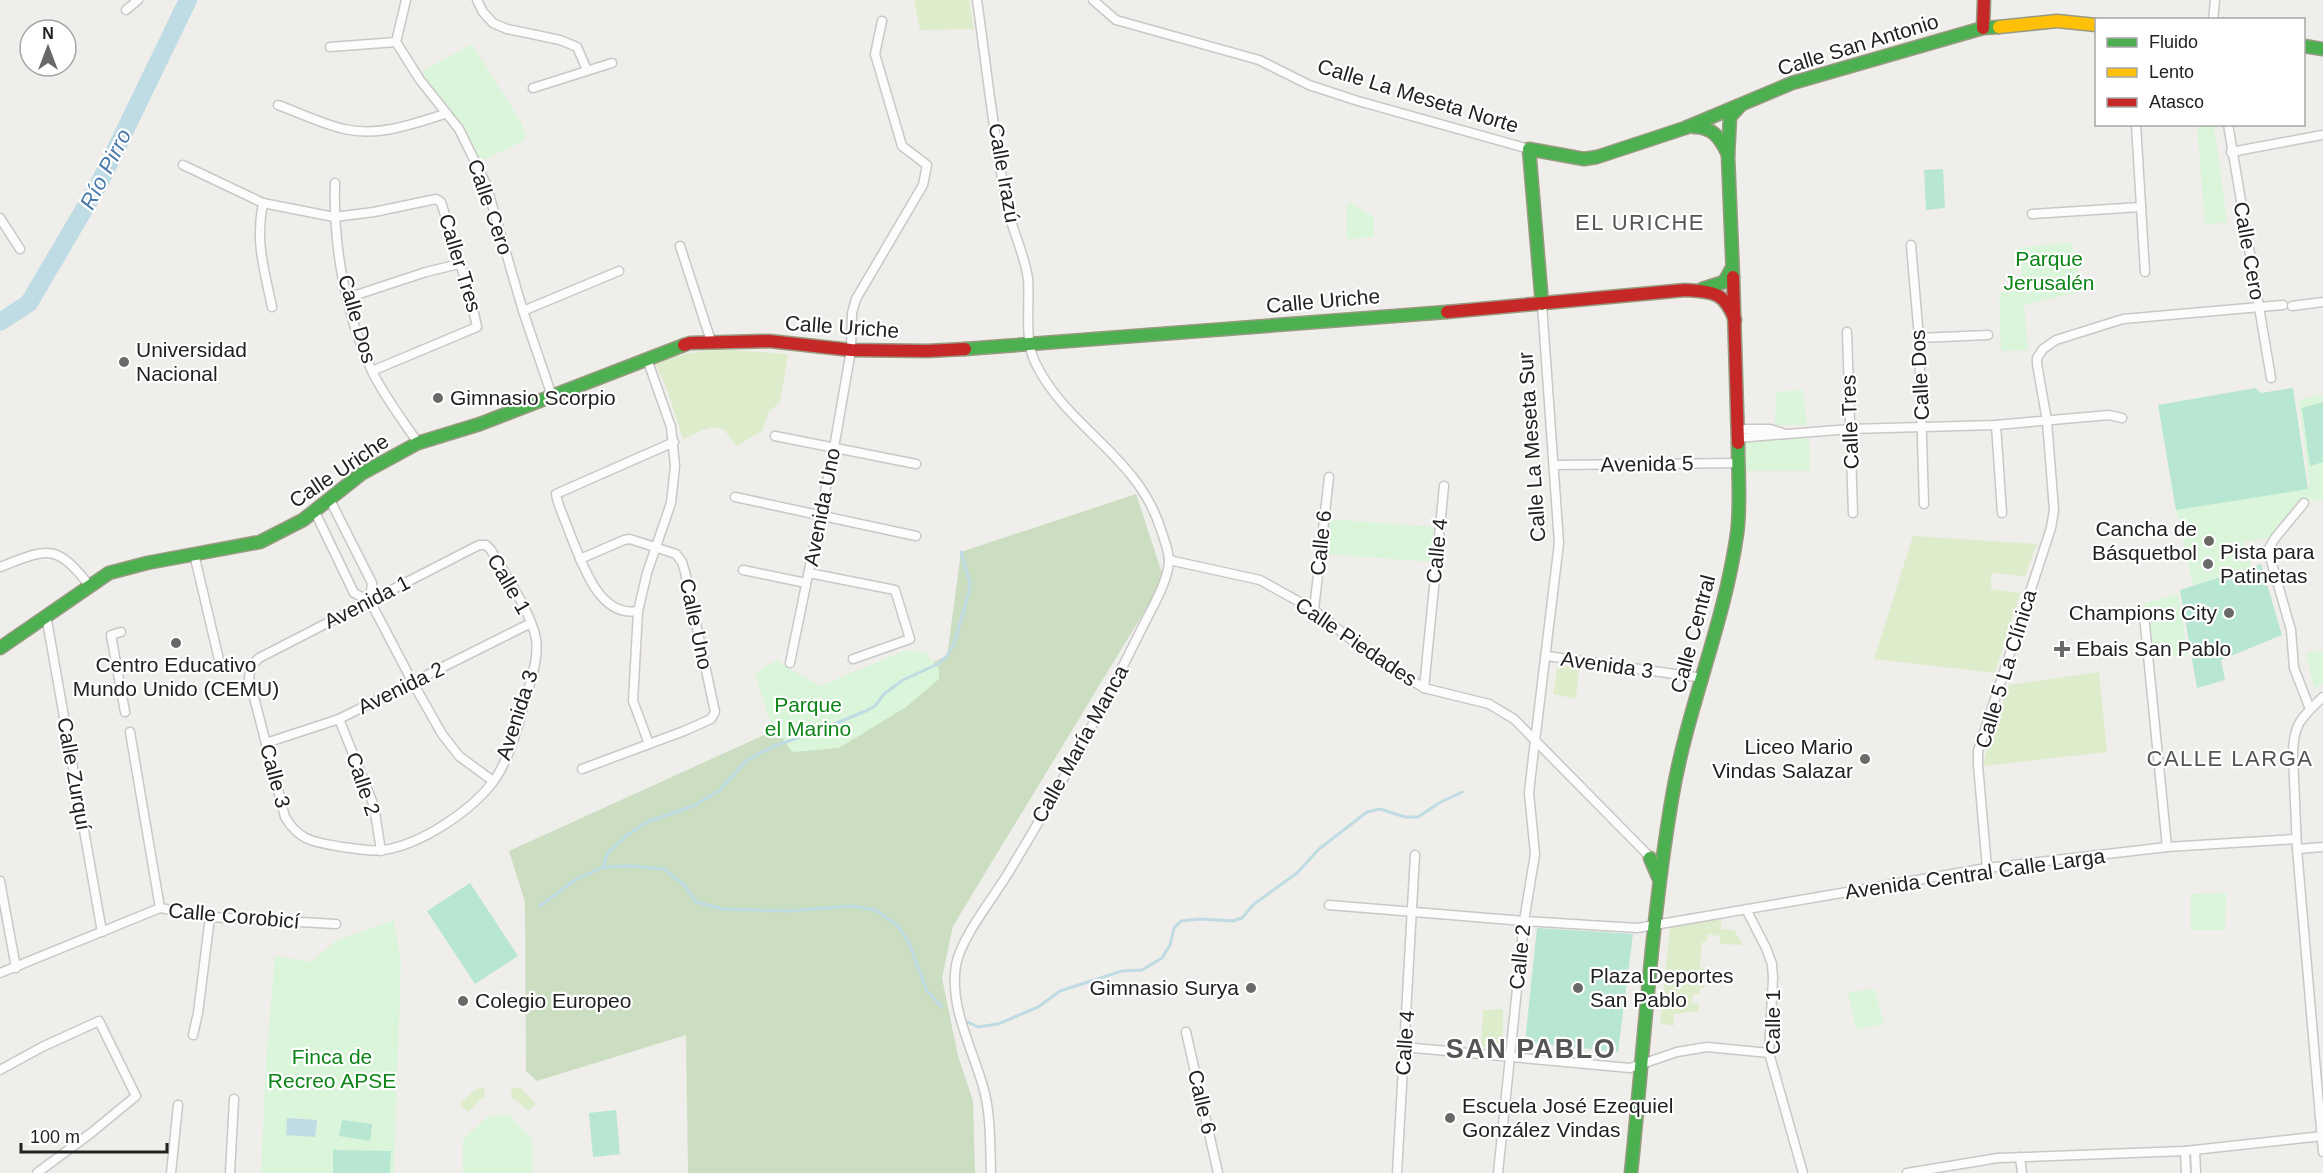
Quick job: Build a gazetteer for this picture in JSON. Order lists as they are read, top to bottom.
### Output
{
  "streets": {
    "main road": [
      "Calle San Antonio",
      "Calle La Meseta Norte",
      "Calle Uriche",
      "Calle La Meseta Sur",
      "Calle Central"
    ],
    "street": [
      "Calle Irazú",
      "Calle Cero",
      "Caller Tres",
      "Calle Dos",
      "Calle Tres",
      "Avenida 5",
      "Avenida Uno",
      "Calle 6",
      "Calle 4",
      "Calle 1",
      "Avenida 1",
      "Calle Uno",
      "Calle Piedades",
      "Avenida 3",
      "Calle 5 La Clínica",
      "Avenida 2",
      "Calle María Manca",
      "Calle Zurquí",
      "Calle 3",
      "Calle 2",
      "Avenida Central Calle Larga",
      "Calle Corobicí"
    ]
  },
  "crossings": [
    ["Calle San Antonio", "Calle La Meseta Norte"],
    ["Calle San Antonio", "Calle Central"],
    ["Calle La Meseta Norte", "Calle La Meseta Sur"],
    ["Calle La Meseta Norte", "Calle Central"],
    ["Calle Irazú", "Calle Uriche"],
    ["Calle Cero", "Calle Uriche"],
    ["Caller Tres", "Calle Dos"],
    ["Calle Uriche", "Calle Dos"],
    ["Calle Uriche", "Calle La Meseta Sur"],
    ["Calle Uriche", "Avenida Uno"],
    ["Calle Uriche", "Calle Central"],
    ["Calle Uriche", "Calle Zurquí"],
    ["Calle La Meseta Sur", "Avenida 5"],
    ["Calle La Meseta Sur", "Calle Piedades"],
    ["Calle La Meseta Sur", "Avenida 3"],
    ["Calle La Meseta Sur", "Calle 2"],
    ["Avenida 5", "Calle Central"],
    ["Calle 6", "Calle Piedades"],
    ["Calle 4", "Calle Piedades"],
    ["Calle 4", "Avenida Central Calle Larga"],
    ["Calle 1", "Avenida 1"],
    ["Calle 1", "Avenida 3"],
    ["Calle 1", "Avenida 2"],
    ["Calle 1", "Avenida Central Calle Larga"],
    ["Avenida 1", "Calle 3"],
    ["Calle Central", "Calle Piedades"],
    ["Calle Central", "Avenida 3"],
    ["Calle Central", "Avenida Central Calle Larga"],
    ["Calle Piedades", "Calle María Manca"],
    ["Calle Piedades", "Calle 2"],
    ["Avenida 3", "Avenida 2"],
    ["Avenida 3", "Calle 3"],
    ["Avenida 3", "Calle 2"],
    ["Calle 5 La Clínica", "Avenida Central Calle Larga"],
    ["Avenida 2", "Calle 3"],
    ["Avenida 2", "Calle 2"],
    ["Calle Zurquí", "Calle Corobicí"],
    ["Calle 3", "Calle 2"],
    ["Calle 2", "Avenida Central Calle Larga"]
  ],
  "districts": ["EL URICHE", "CALLE LARGA", "SAN PABLO"],
  "water": ["Río Pirro"],
  "parks": ["Parque Jerusalén", "Parque el Marino", "Finca de Recreo APSE"],
  "places": {
    "other": [
      "Universidad Nacional",
      "Gimnasio Scorpio",
      "Cancha de Básquetbol",
      "Pista para Patinetas",
      "Champions City",
      "Centro Educativo Mundo Unido (CEMU)",
      "Liceo Mario Vindas Salazar",
      "Gimnasio Surya",
      "Plaza Deportes San Pablo",
      "Colegio Europeo",
      "Escuela José Ezequiel González Vindas"
    ],
    "health": ["Ebais San Pablo"]
  },
  "legend": ["Fluido", "Lento", "Atasco"],
  "scale_bar": "100 m",
  "north": "top"
}
